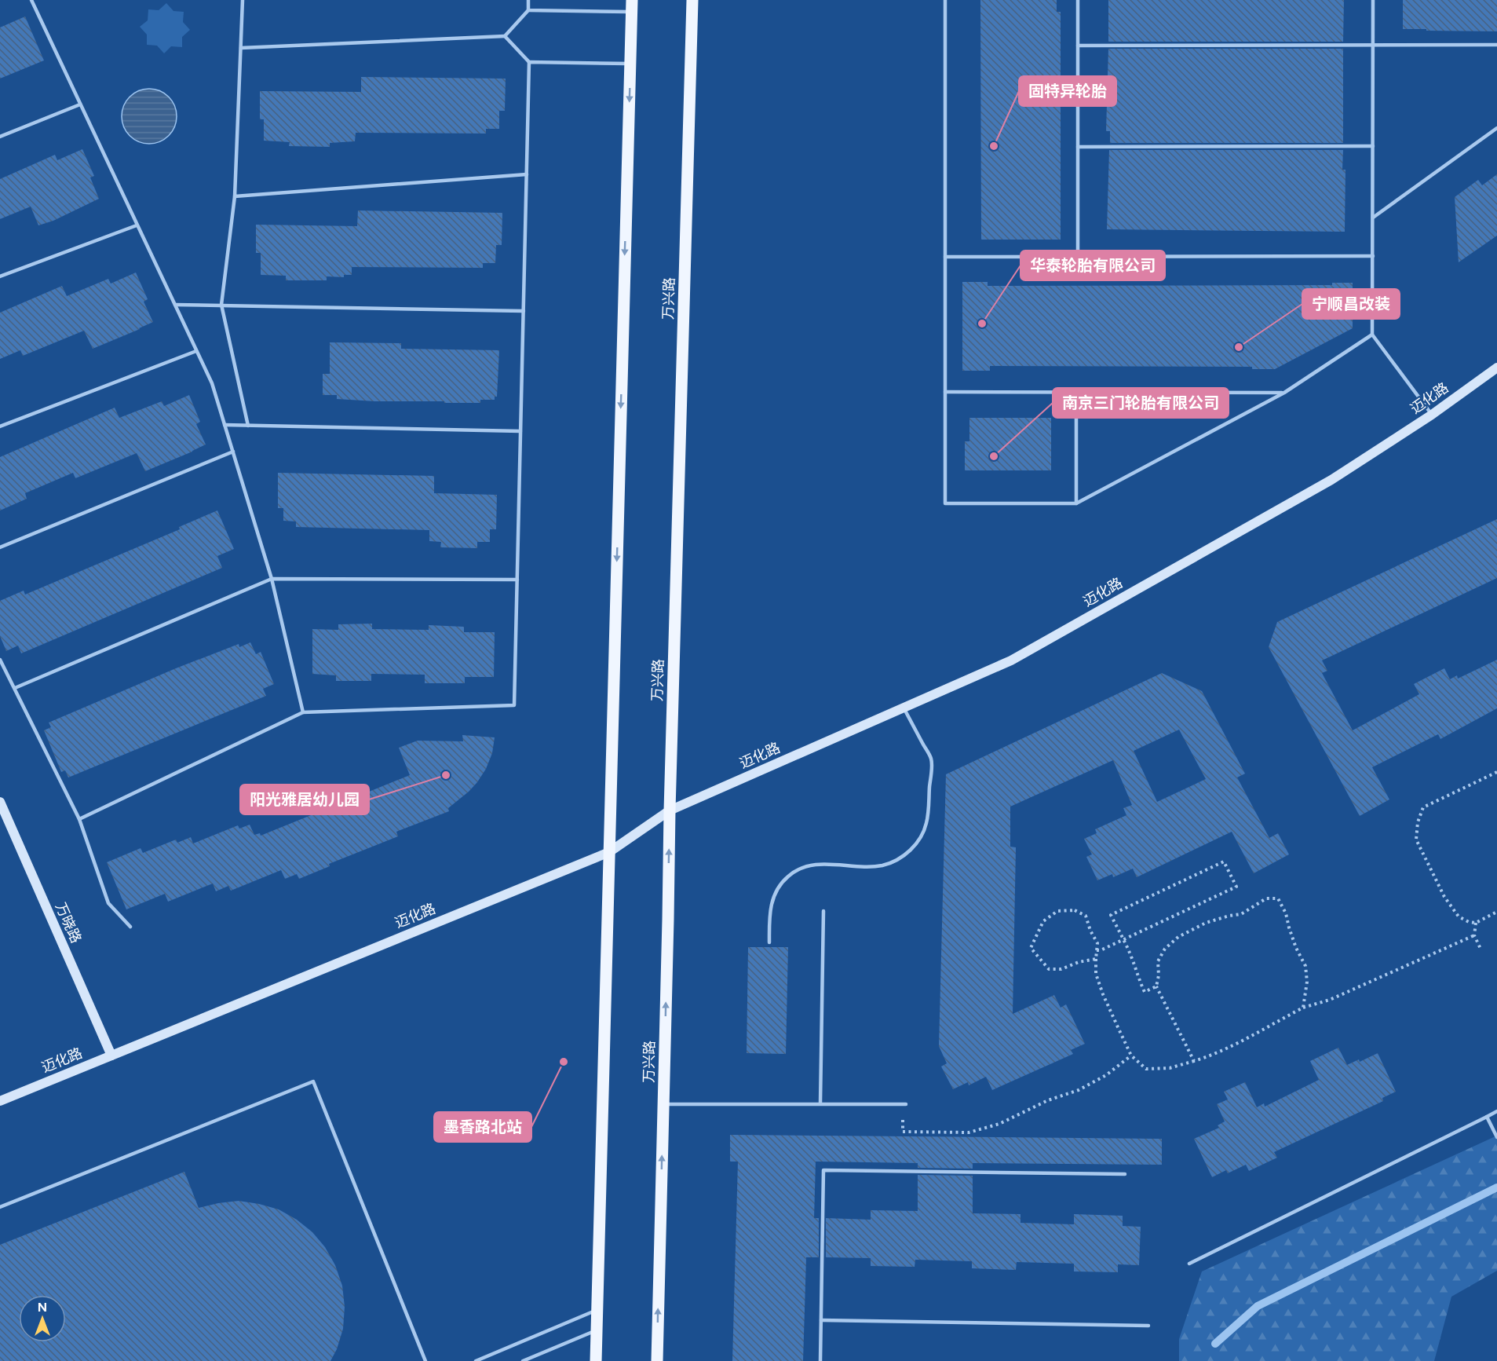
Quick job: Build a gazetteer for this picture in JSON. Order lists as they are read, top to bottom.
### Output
{
  "streets": {
    "main road": ["万兴路"],
    "street": ["迈化路", "万晓路"]
  },
  "crossings": [
    ["万兴路", "迈化路"],
    ["迈化路", "万晓路"]
  ],
  "places": [
    "固特异轮胎",
    "华泰轮胎有限公司",
    "宁顺昌改装",
    "南京三门轮胎有限公司",
    "阳光雅居幼儿园",
    "墨香路北站"
  ],
  "north": "top"
}
